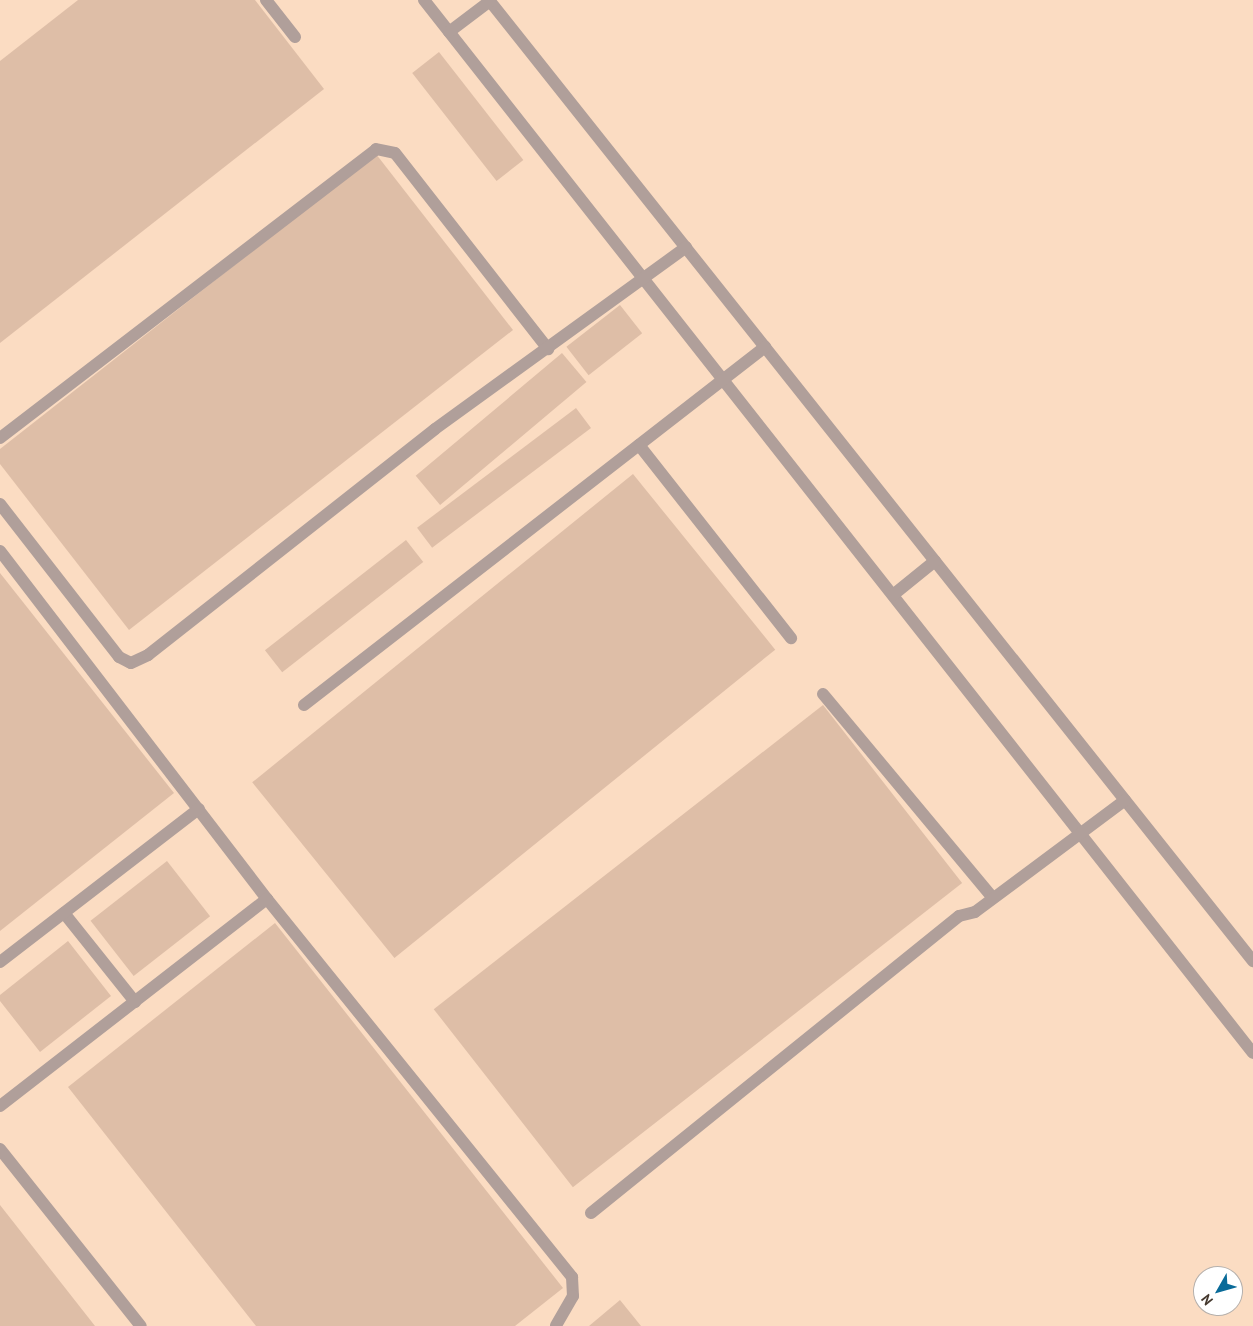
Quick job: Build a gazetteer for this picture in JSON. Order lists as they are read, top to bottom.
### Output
{
  "north": "bottom left"
}
